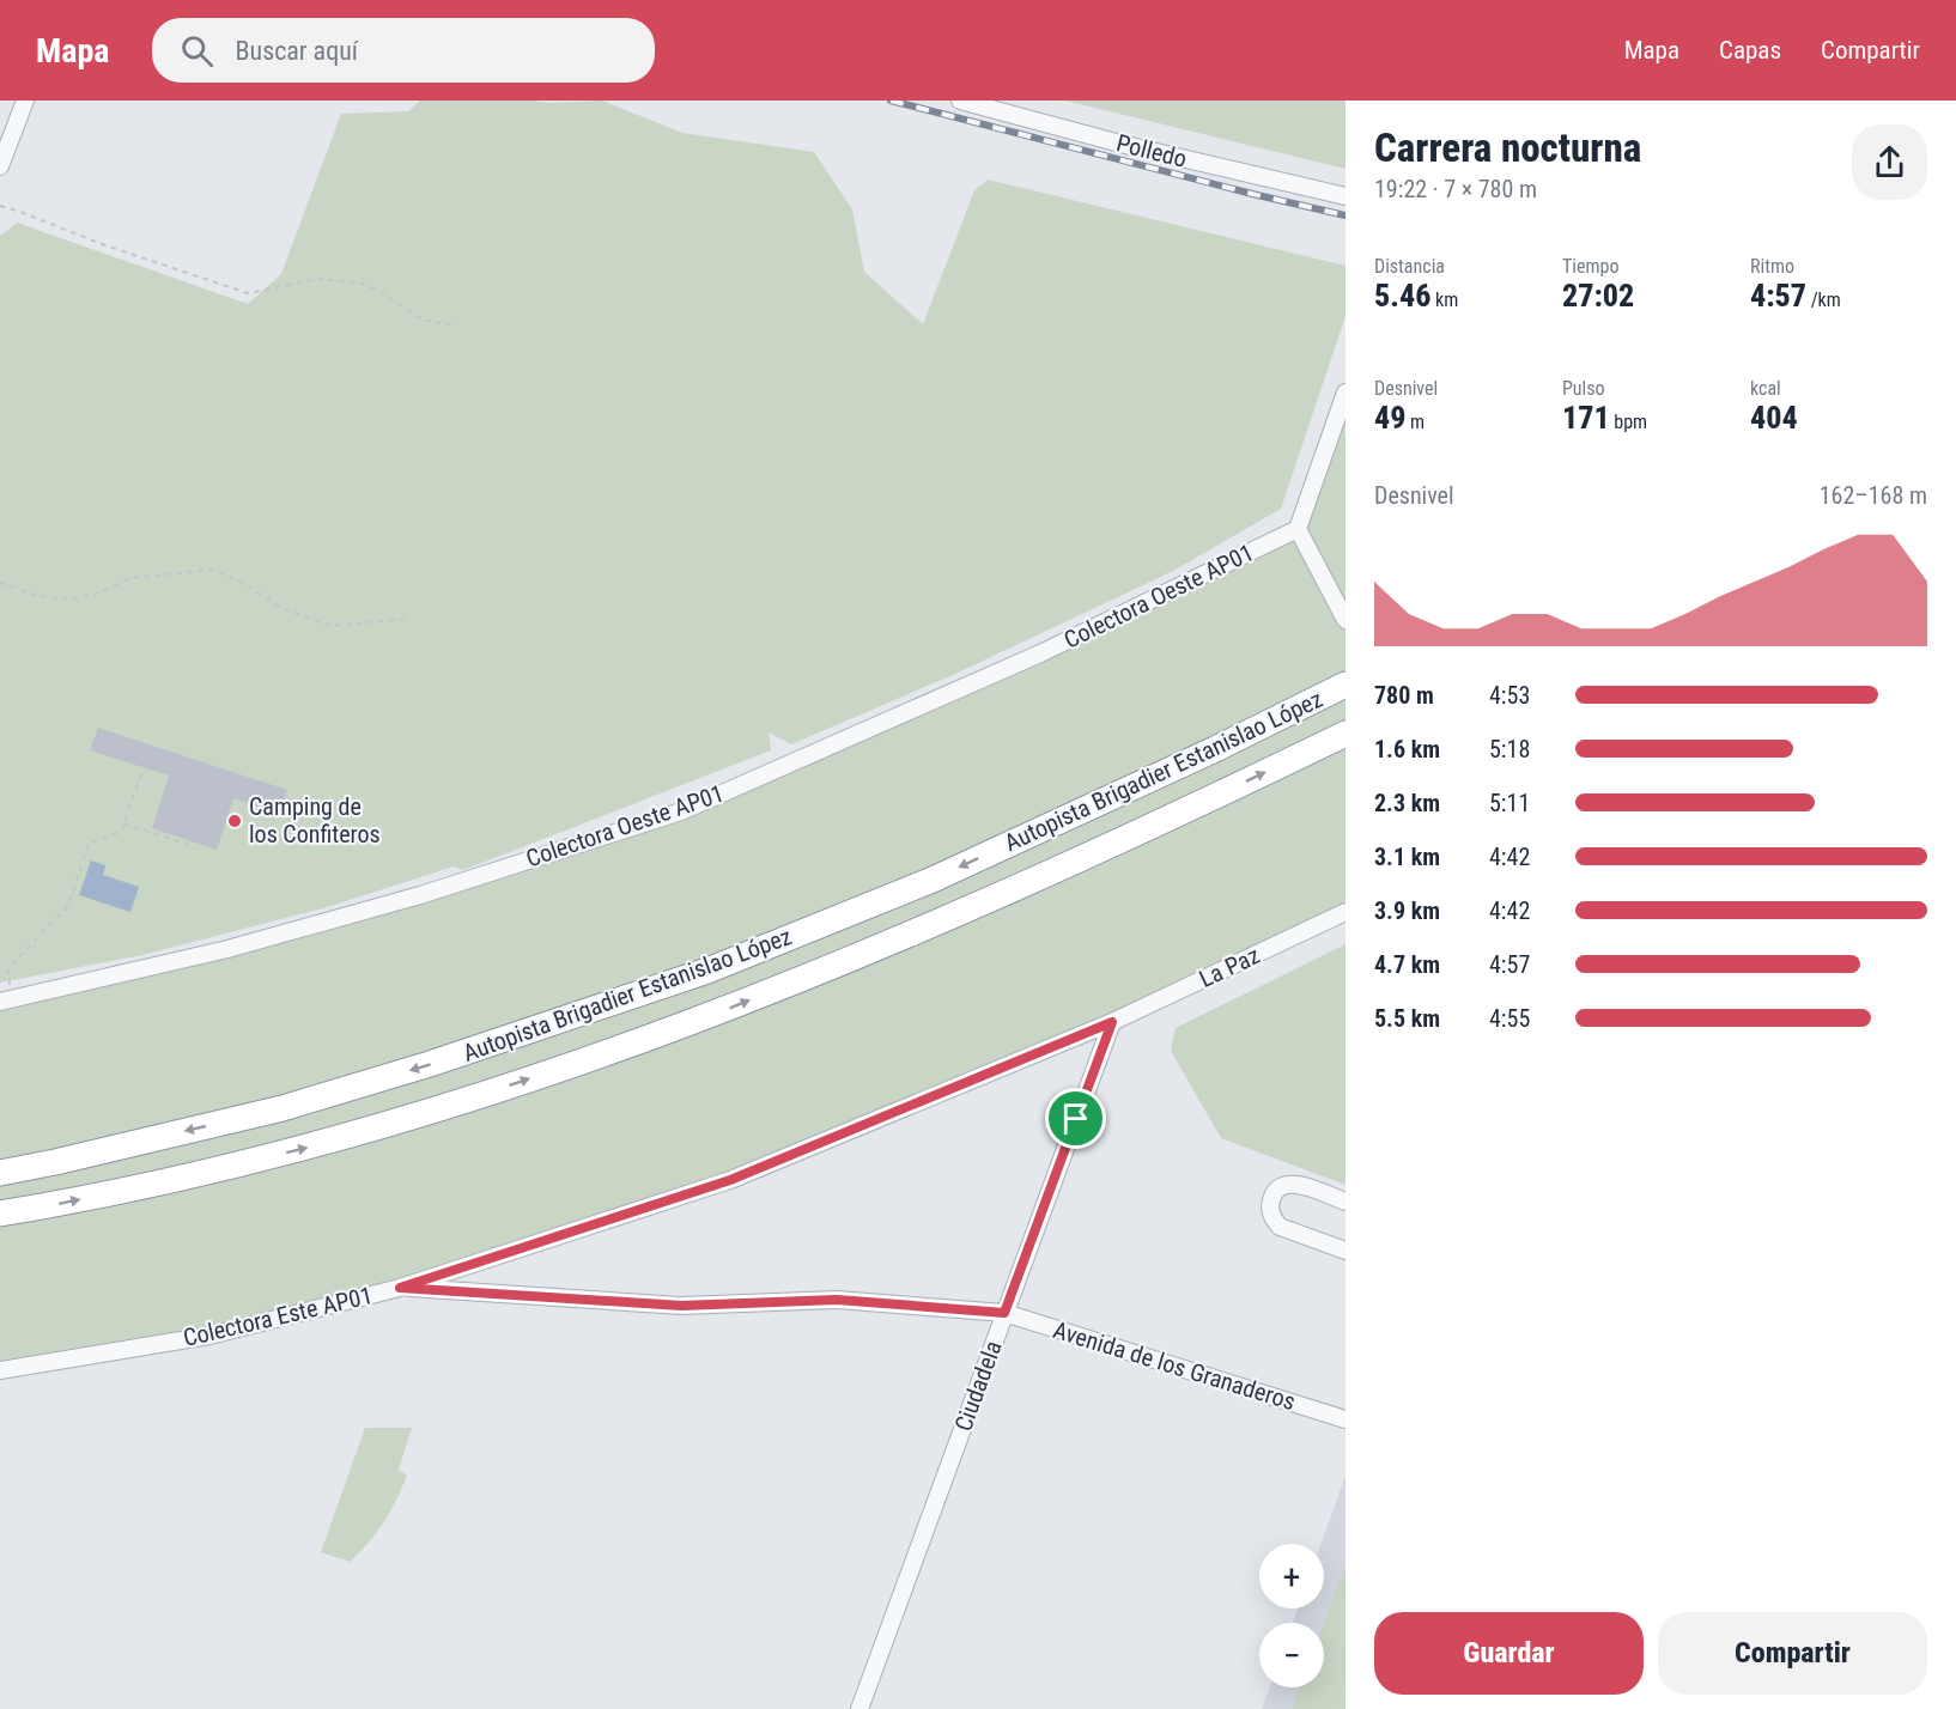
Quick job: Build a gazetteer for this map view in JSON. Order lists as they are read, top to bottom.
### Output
{
  "streets": {
    "highway": ["Autopista Brigadier Estanislao López"],
    "street": [
      "Polledo",
      "Colectora Oeste AP01",
      "La Paz",
      "Colectora Este AP01",
      "Avenida de los Granaderos",
      "Ciudadela"
    ]
  },
  "crossings": [
    ["La Paz", "Colectora Este AP01"],
    ["La Paz", "Ciudadela"],
    ["Colectora Este AP01", "Avenida de los Granaderos"],
    ["Colectora Este AP01", "Ciudadela"],
    ["Avenida de los Granaderos", "Ciudadela"]
  ],
  "places": ["Camping de los Confiteros"],
  "page": {
    "header": "Mapa",
    "search": "Buscar aquí",
    "nav": ["Mapa", "Capas", "Compartir"],
    "heading": ["Carrera nocturna", "19:22 · 7 × 780 m"],
    "stats": [
      ["Distancia", "5.46 km"],
      ["Tiempo", "27:02"],
      ["Ritmo", "4:57 /km"],
      ["Desnivel", "49 m"],
      ["Pulso", "171 bpm"],
      ["kcal", "404"]
    ],
    "chart": ["Desnivel", "162–168 m"],
    "list": [
      {
        "name": "780 m",
        "note": "4:53"
      },
      {
        "name": "1.6 km",
        "note": "5:18"
      },
      {
        "name": "2.3 km",
        "note": "5:11"
      },
      {
        "name": "3.1 km",
        "note": "4:42"
      },
      {
        "name": "3.9 km",
        "note": "4:42"
      },
      {
        "name": "4.7 km",
        "note": "4:57"
      },
      {
        "name": "5.5 km",
        "note": "4:55"
      }
    ],
    "map_buttons": ["+", "−"],
    "buttons": ["Guardar", "Compartir"]
  }
}
